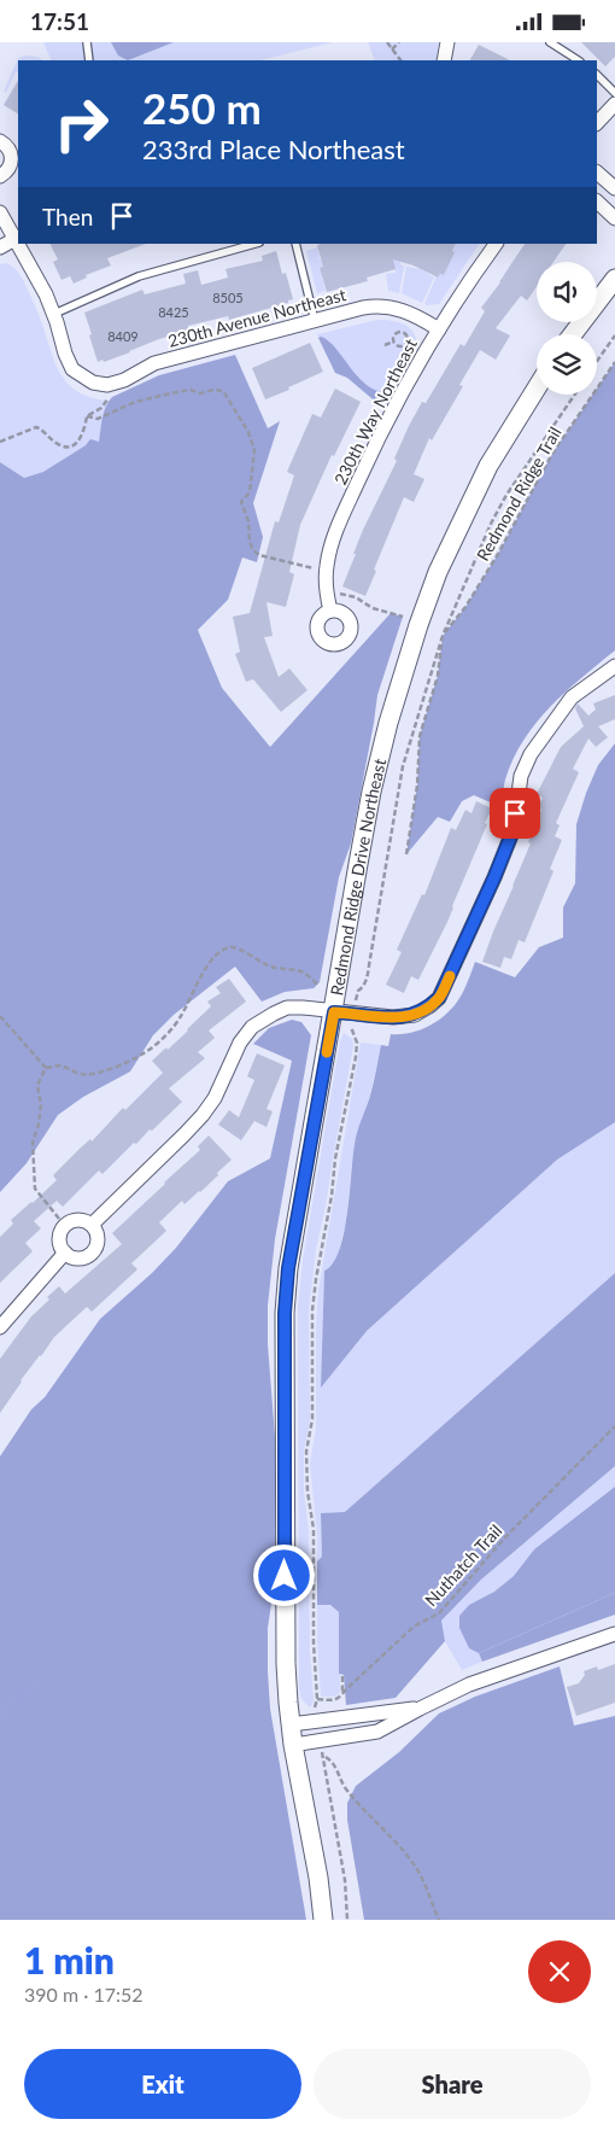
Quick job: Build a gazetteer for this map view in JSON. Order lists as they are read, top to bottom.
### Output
{
  "streets": {
    "street": ["230th Avenue Northeast", "230th Way Northeast", "Redmond Ridge Drive Northeast"],
    "path": ["Redmond Ridge Trail", "Nuthatch Trail"]
  },
  "crossings": [
    ["230th Avenue Northeast", "230th Way Northeast"]
  ],
  "house_numbers": ["8505", "8425", "8409"],
  "page": {
    "status": "17:51",
    "turn": ["250 m", "233rd Place Northeast"],
    "then": "Then",
    "heading": ["1 min", "390 m · 17:52"],
    "buttons": ["Exit", "Share"]
  }
}
